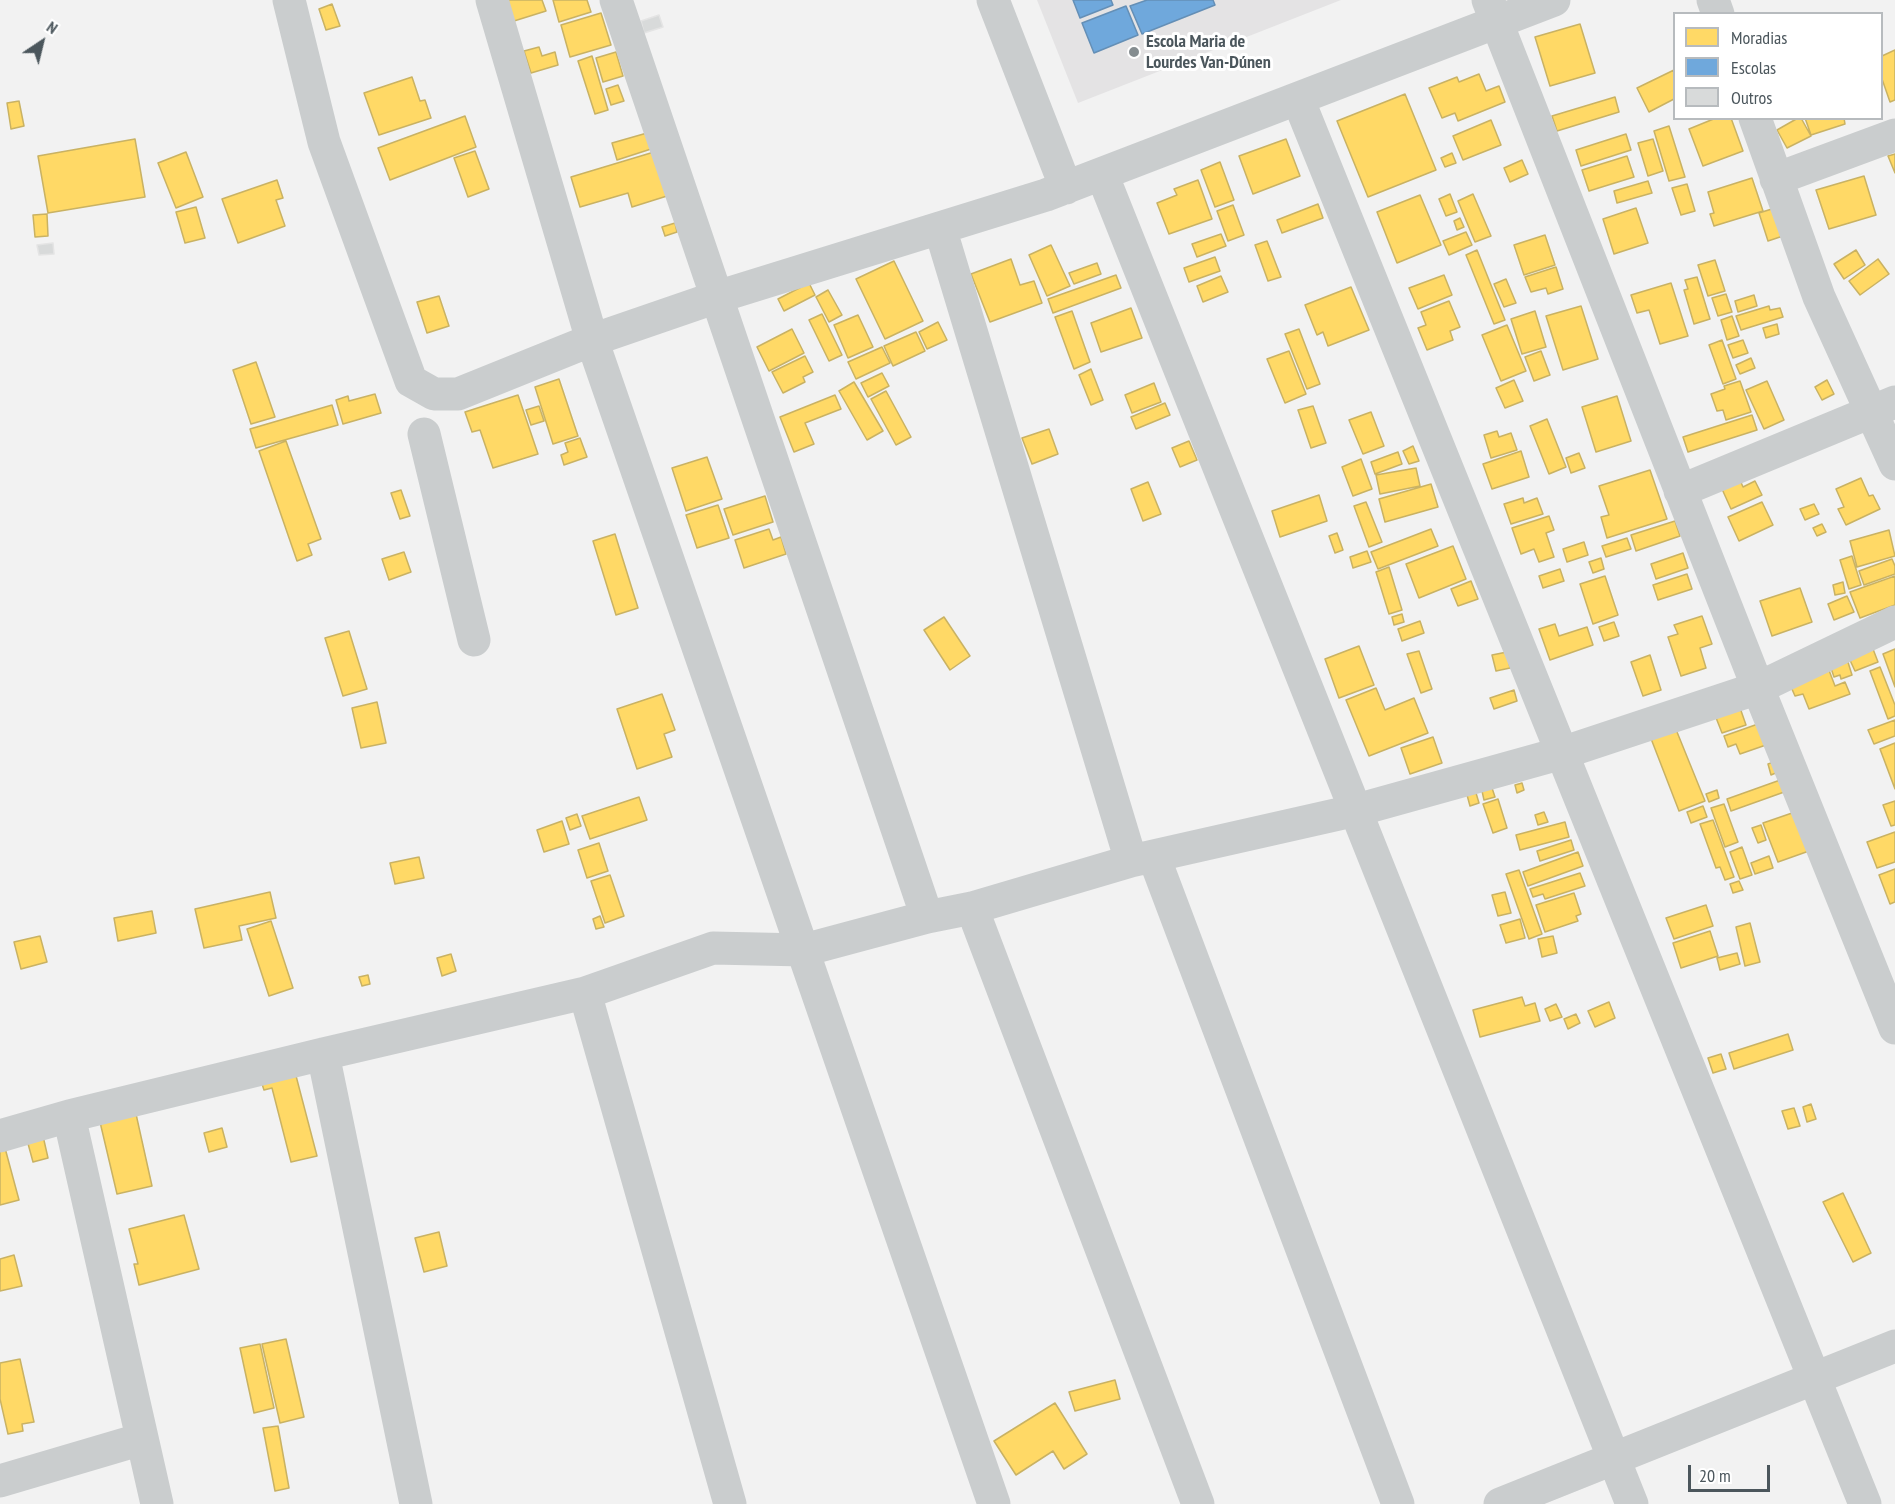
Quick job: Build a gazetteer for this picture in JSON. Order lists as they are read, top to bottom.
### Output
{
  "places": ["Escola Maria de Lourdes Van-Dúnen"],
  "legend": ["Moradias", "Escolas", "Outros"],
  "scale_bar": "20 m",
  "north": "top right"
}
